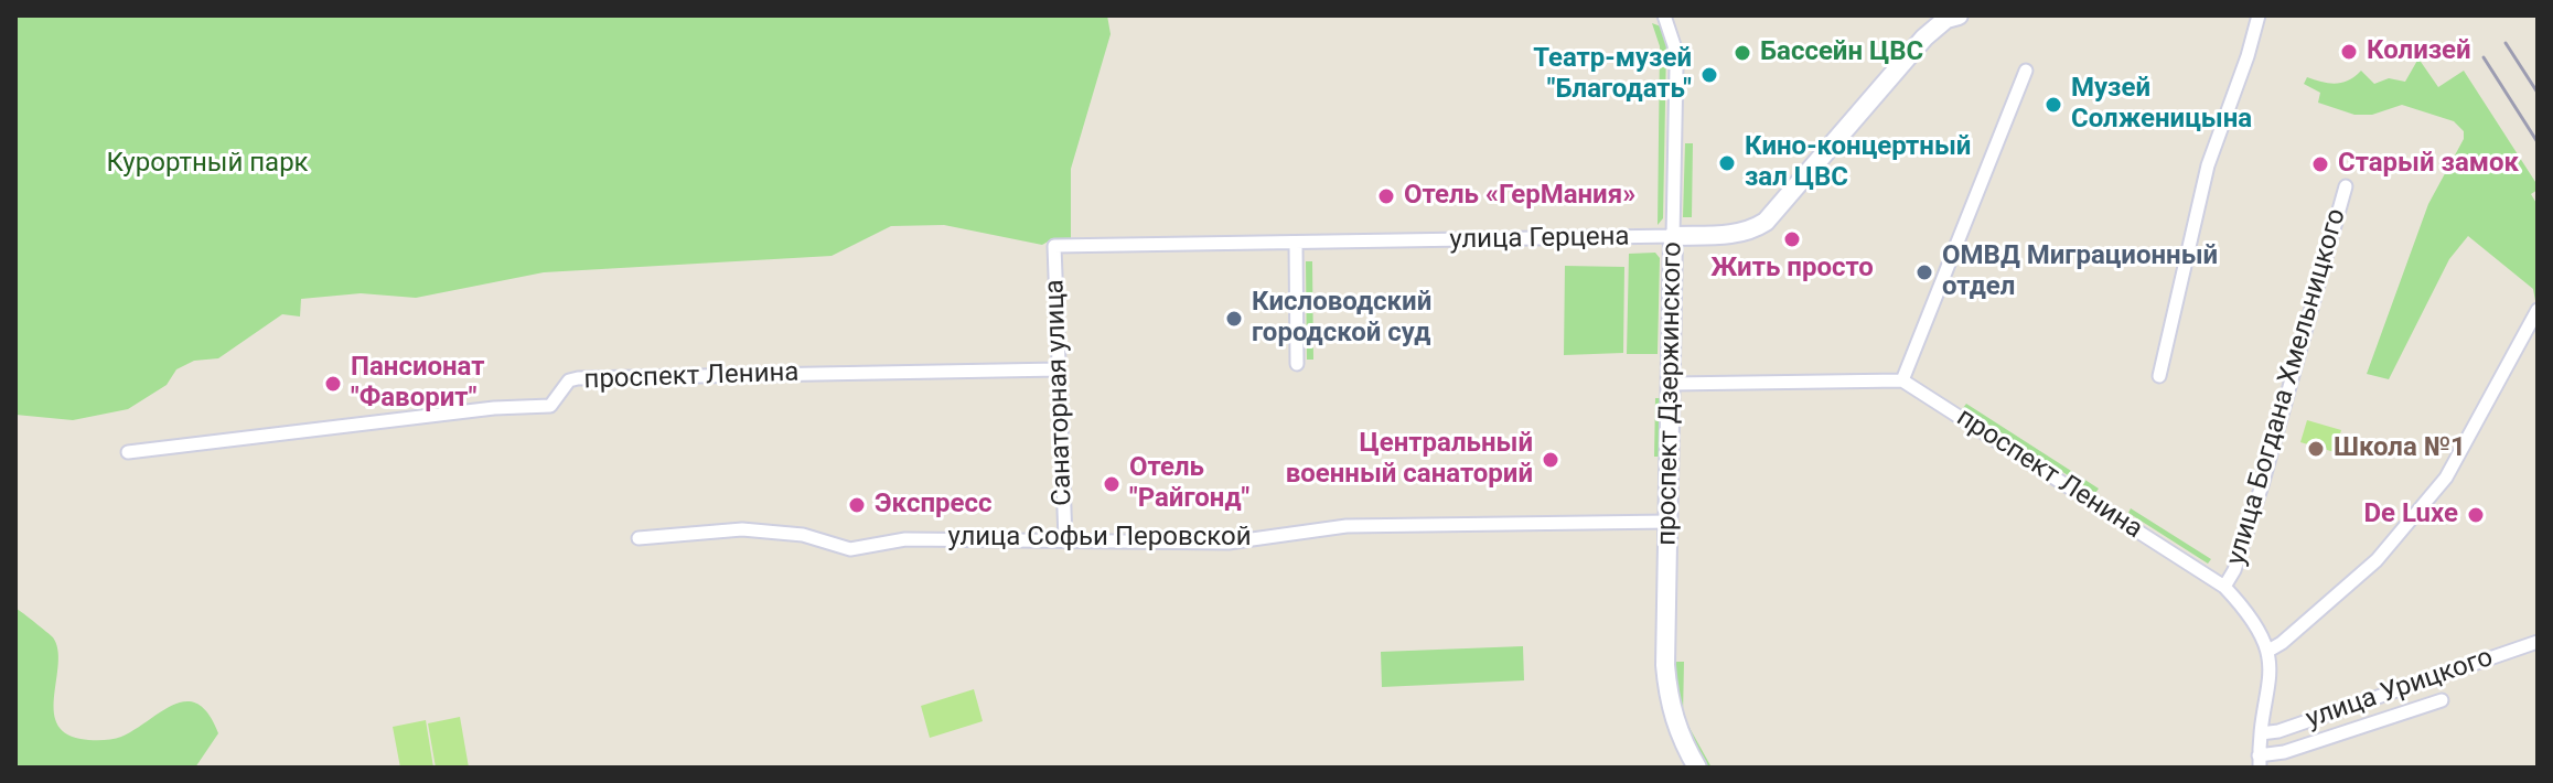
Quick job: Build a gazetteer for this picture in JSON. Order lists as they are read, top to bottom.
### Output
{
  "streets": {
    "main road": ["улица Герцена", "проспект Дзержинского"],
    "street": [
      "проспект Ленина",
      "улица Богдана Хмельницкого",
      "Санаторная улица",
      "улица Софьи Перовской",
      "улица Урицкого"
    ]
  },
  "crossings": [
    ["улица Герцена", "Санаторная улица"],
    ["улица Герцена", "проспект Дзержинского"],
    ["проспект Ленина", "улица Богдана Хмельницкого"],
    ["проспект Ленина", "Санаторная улица"],
    ["Санаторная улица", "улица Софьи Перовской"],
    ["проспект Дзержинского", "улица Софьи Перовской"]
  ],
  "parks": ["Курортный парк"],
  "places": [
    "Колизей",
    "Бассейн ЦВС",
    "Театр-музей \"Благодать\"",
    "Музей Солженицына",
    "Кино-концертный зал ЦВС",
    "Старый замок",
    "Отель «ГерМания»",
    "Жить просто",
    "ОМВД Миграционный отдел",
    "Кисловодский городской суд",
    "Пансионат \"Фаворит\"",
    "Школа №1",
    "Центральный военный санаторий",
    "Отель \"Райгонд\"",
    "Экспресс",
    "De Luxe"
  ]
}
